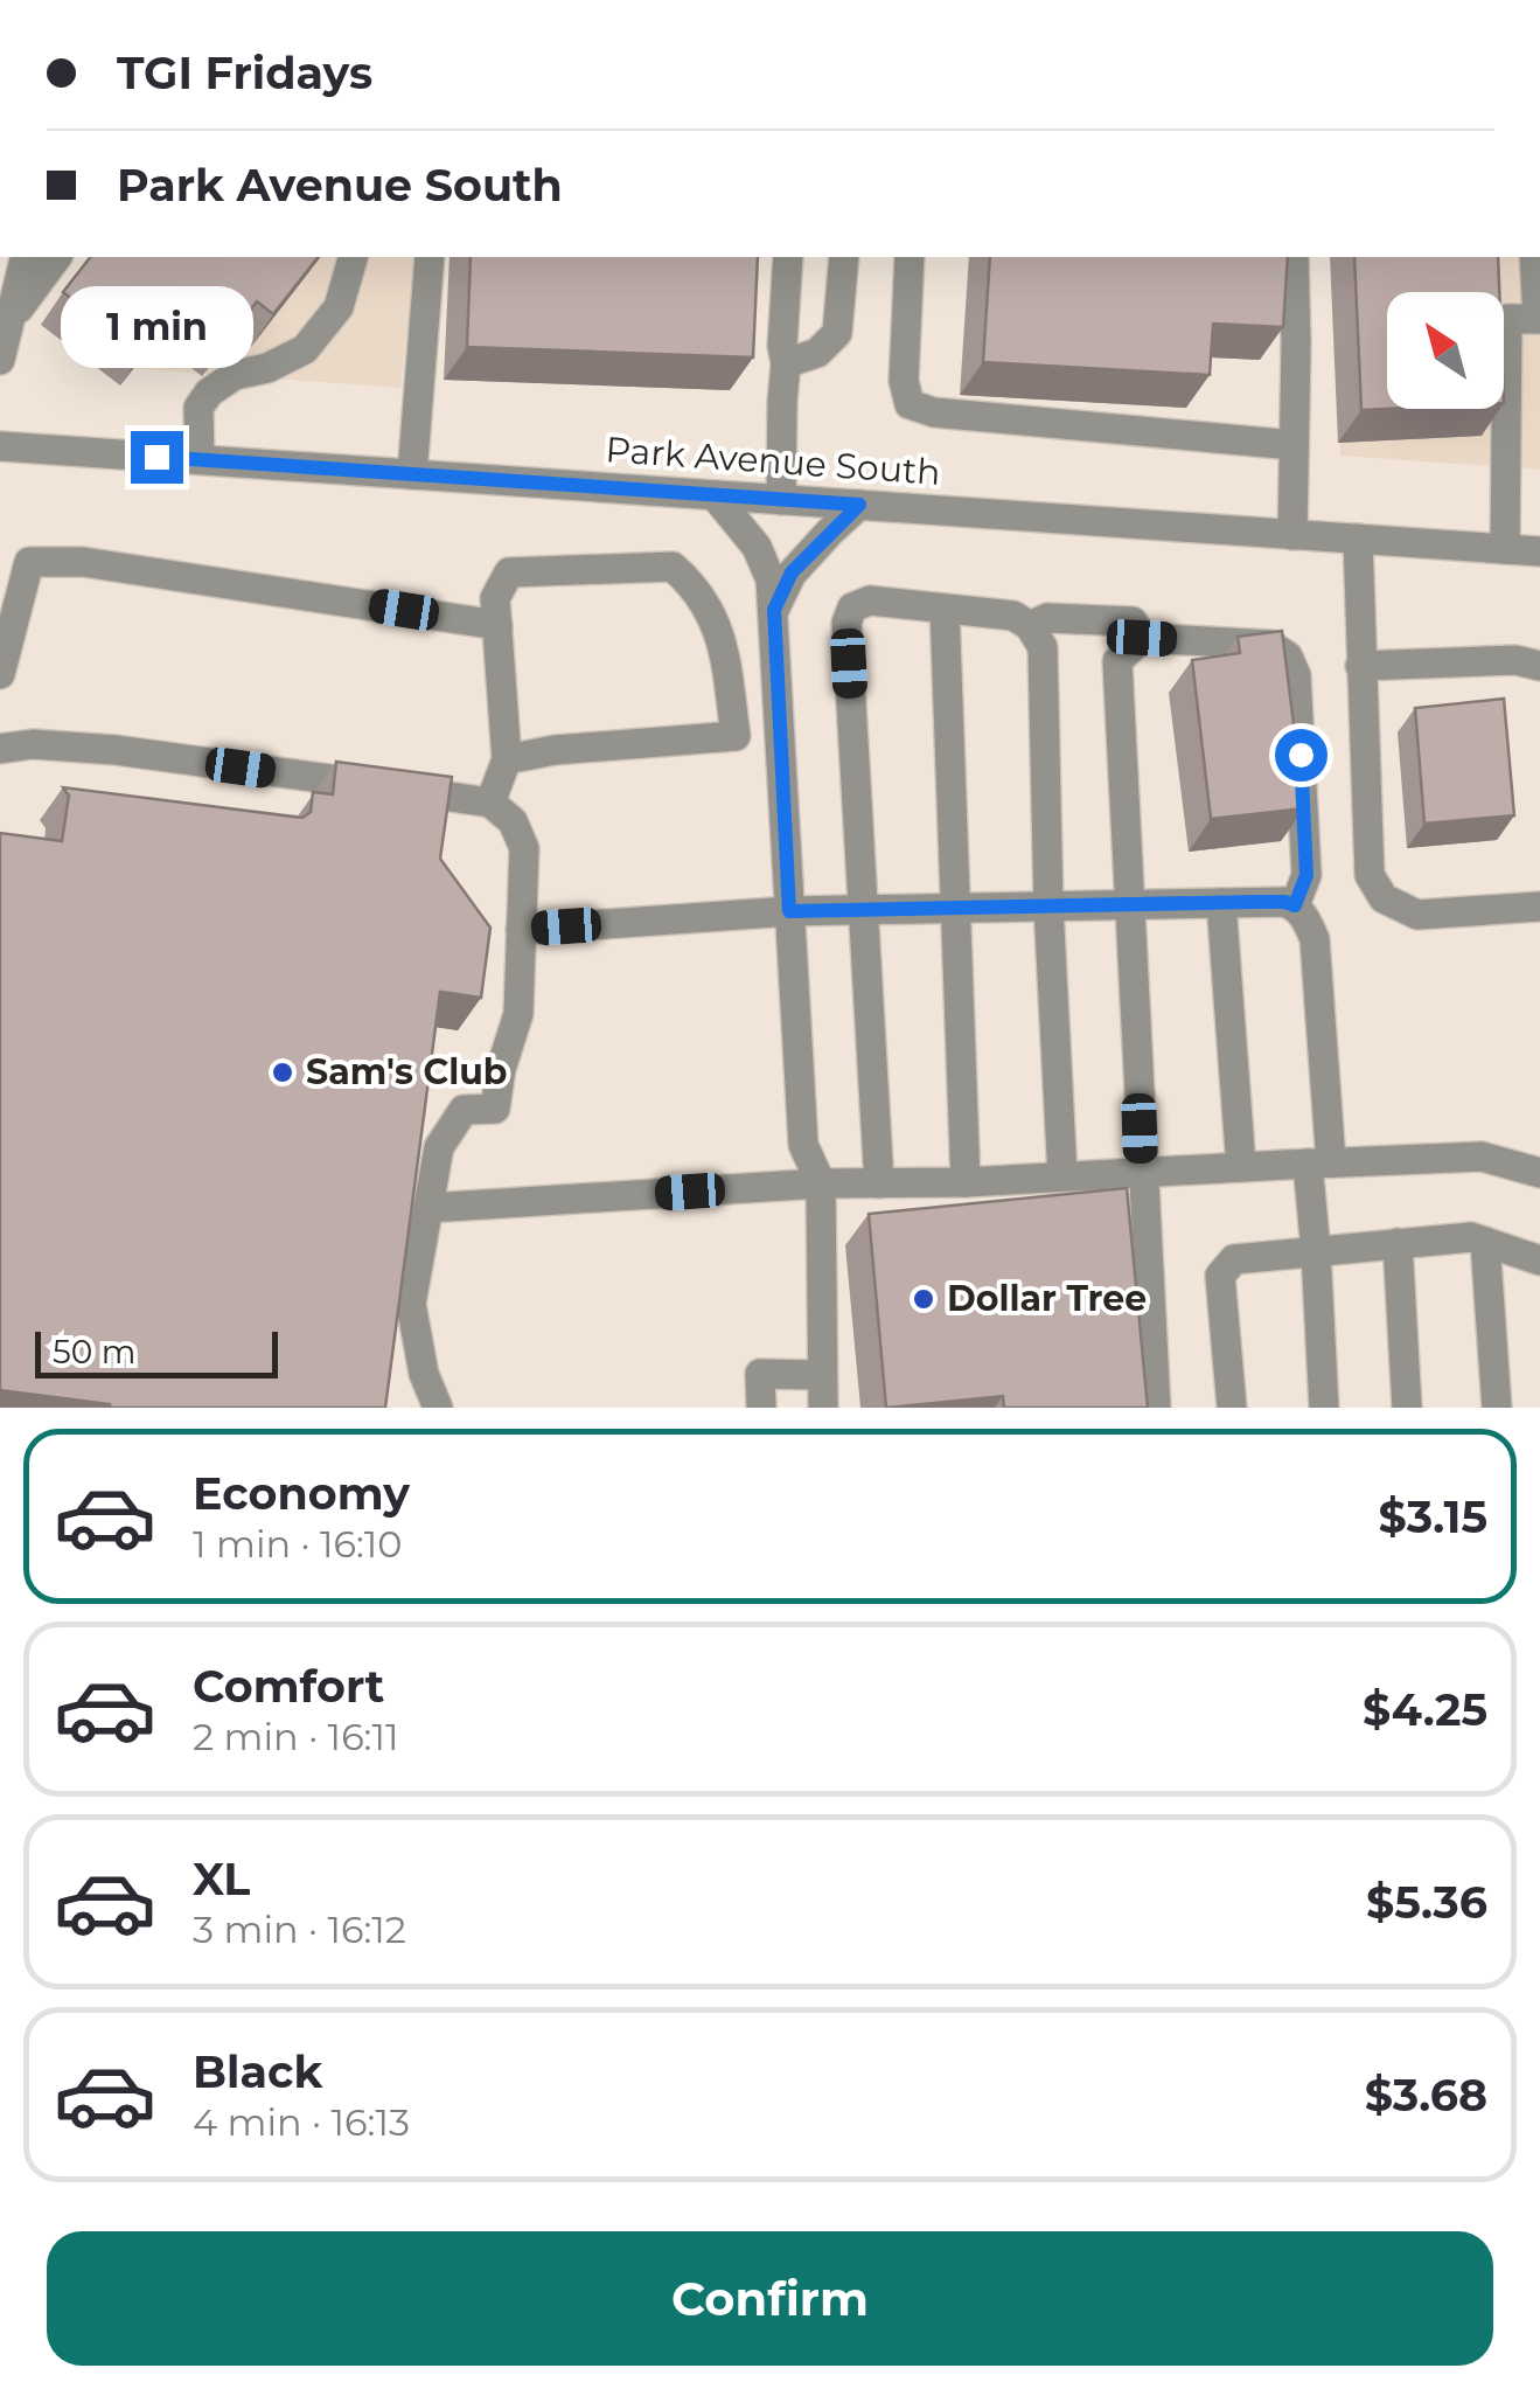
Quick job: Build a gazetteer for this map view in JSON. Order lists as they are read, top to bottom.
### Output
{
  "streets": {
    "street": ["Park Avenue South"]
  },
  "places": ["Sam's Club", "Dollar Tree"],
  "scale_bar": "50 m",
  "north": "top left",
  "page": {
    "banner": ["TGI Fridays", "Park Avenue South"],
    "bubble": "1 min",
    "scale": "50 m",
    "list": [
      {
        "name": "Economy",
        "note": "1 min · 16:10",
        "value": "$3.15"
      },
      {
        "name": "Comfort",
        "note": "2 min · 16:11",
        "value": "$4.25"
      },
      {
        "name": "XL",
        "note": "3 min · 16:12",
        "value": "$5.36"
      },
      {
        "name": "Black",
        "note": "4 min · 16:13",
        "value": "$3.68"
      }
    ],
    "buttons": "Confirm"
  }
}
